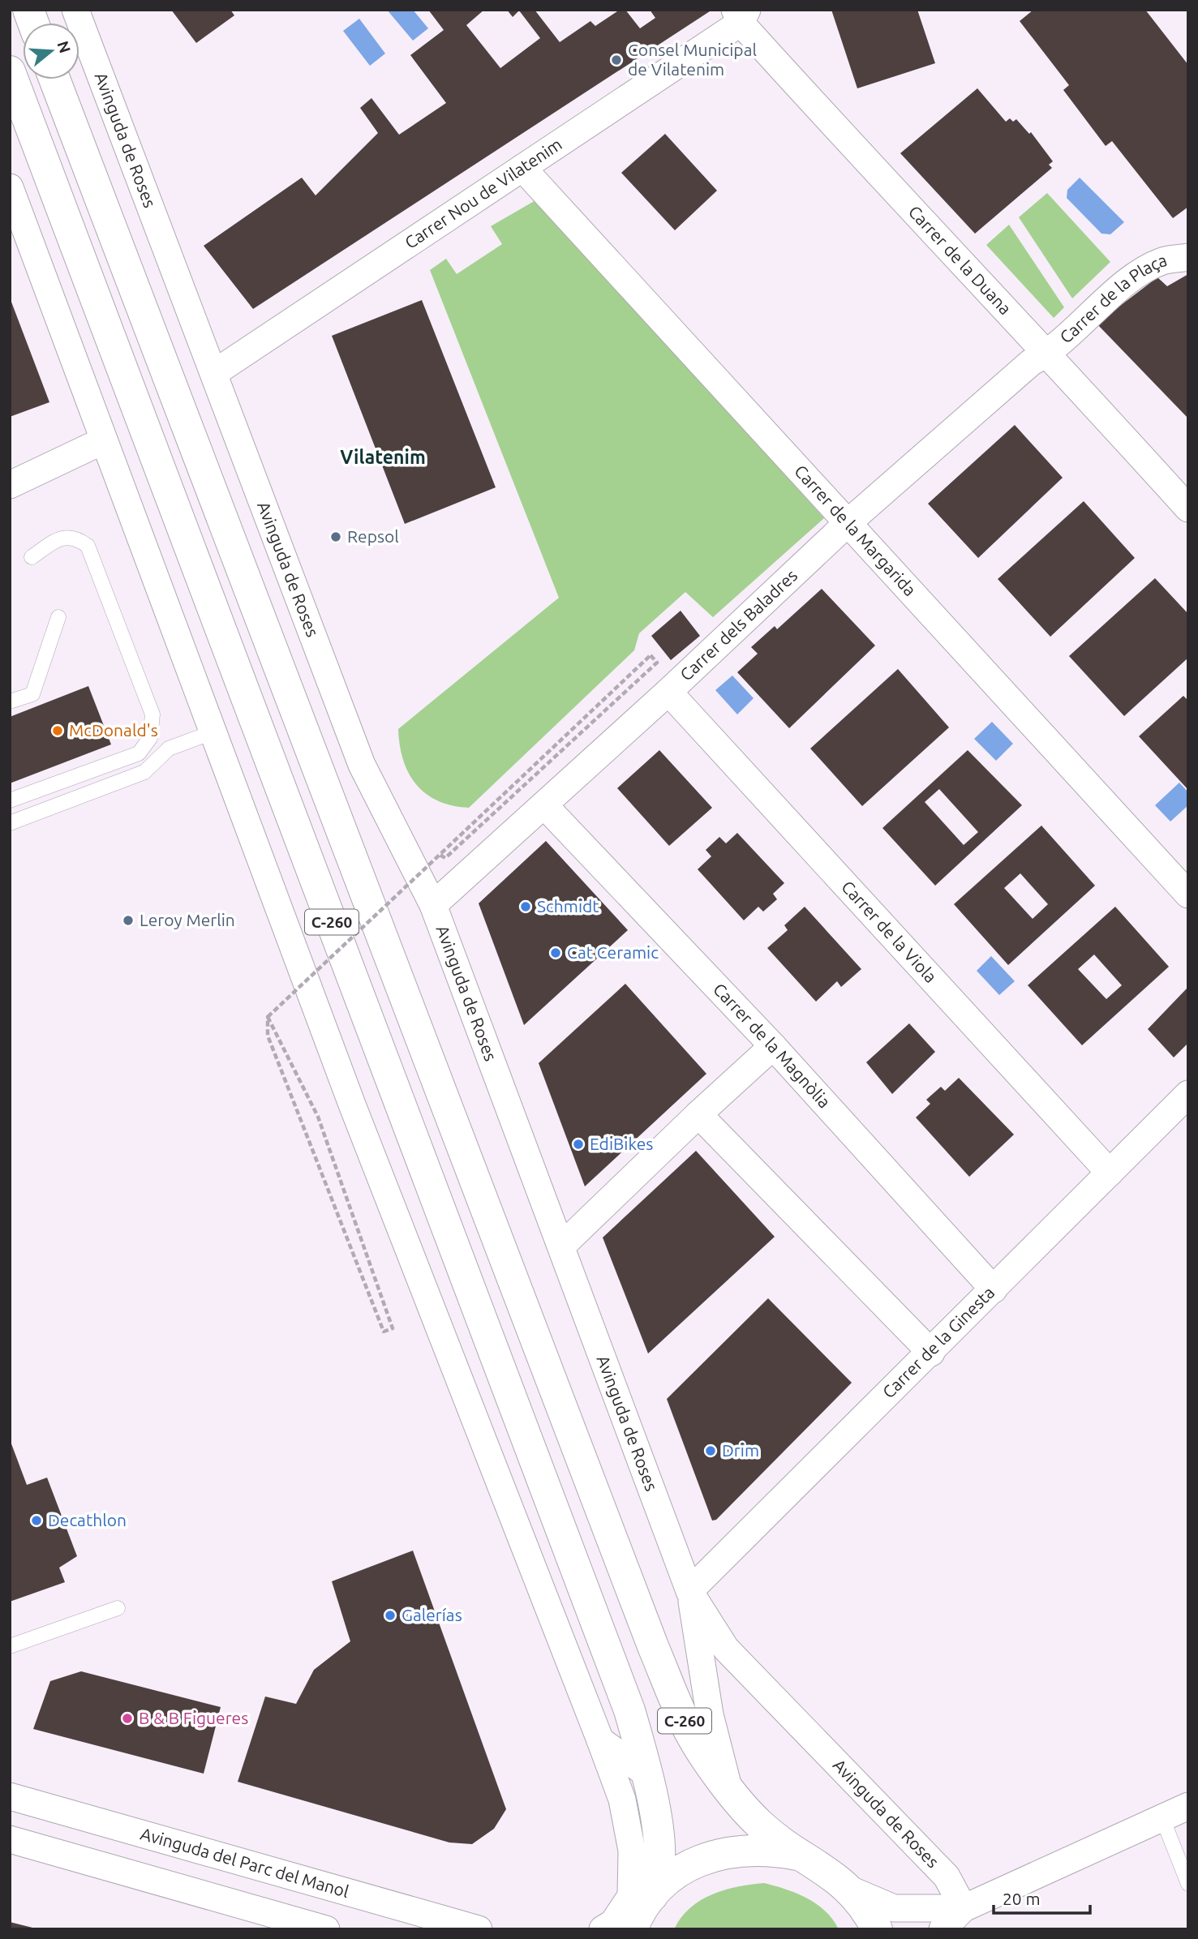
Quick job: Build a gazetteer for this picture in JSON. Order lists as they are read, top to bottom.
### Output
{
  "streets": {
    "highway": ["C-260"],
    "street": [
      "Avinguda de Roses",
      "Carrer Nou de Vilatenim",
      "Carrer de la Duana",
      "Carrer de la Plaça",
      "Carrer de la Margarida",
      "Carrer dels Baladres",
      "Carrer de la Viola",
      "Carrer de la Magnòlia",
      "Carrer de la Ginesta",
      "Avinguda del Parc del Manol"
    ]
  },
  "crossings": [
    ["Avinguda de Roses", "Carrer Nou de Vilatenim"],
    ["Avinguda de Roses", "Carrer dels Baladres"],
    ["Avinguda de Roses", "Carrer de la Ginesta"],
    ["Carrer Nou de Vilatenim", "Carrer de la Duana"],
    ["Carrer Nou de Vilatenim", "Carrer de la Margarida"],
    ["Carrer de la Duana", "Carrer de la Plaça"],
    ["Carrer de la Duana", "Carrer dels Baladres"],
    ["Carrer de la Plaça", "Carrer dels Baladres"],
    ["Carrer de la Margarida", "Carrer dels Baladres"],
    ["Carrer dels Baladres", "Carrer de la Viola"],
    ["Carrer dels Baladres", "Carrer de la Magnòlia"],
    ["Carrer de la Viola", "Carrer de la Ginesta"],
    ["Carrer de la Magnòlia", "Carrer de la Ginesta"]
  ],
  "districts": ["Vilatenim"],
  "places": [
    "Consel Municipal de Vilatenim",
    "Repsol",
    "McDonald's",
    "Schmidt",
    "Leroy Merlin",
    "Cat Ceramic",
    "EdiBikes",
    "Drim",
    "Decathlon",
    "Galerías",
    "B & B Figueres"
  ],
  "scale_bar": "20 m",
  "north": "right"
}
